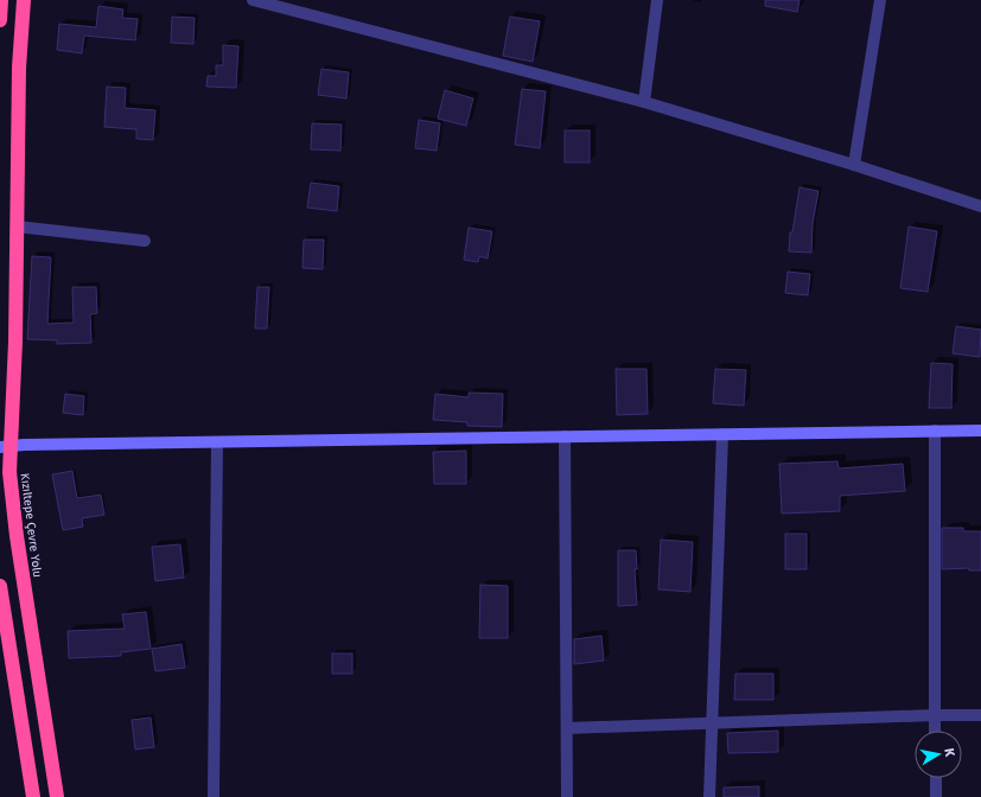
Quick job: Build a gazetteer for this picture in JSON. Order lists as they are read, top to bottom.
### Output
{
  "streets": {
    "highway": ["Kızıltepe Çevre Yolu"]
  },
  "north": "right"
}
